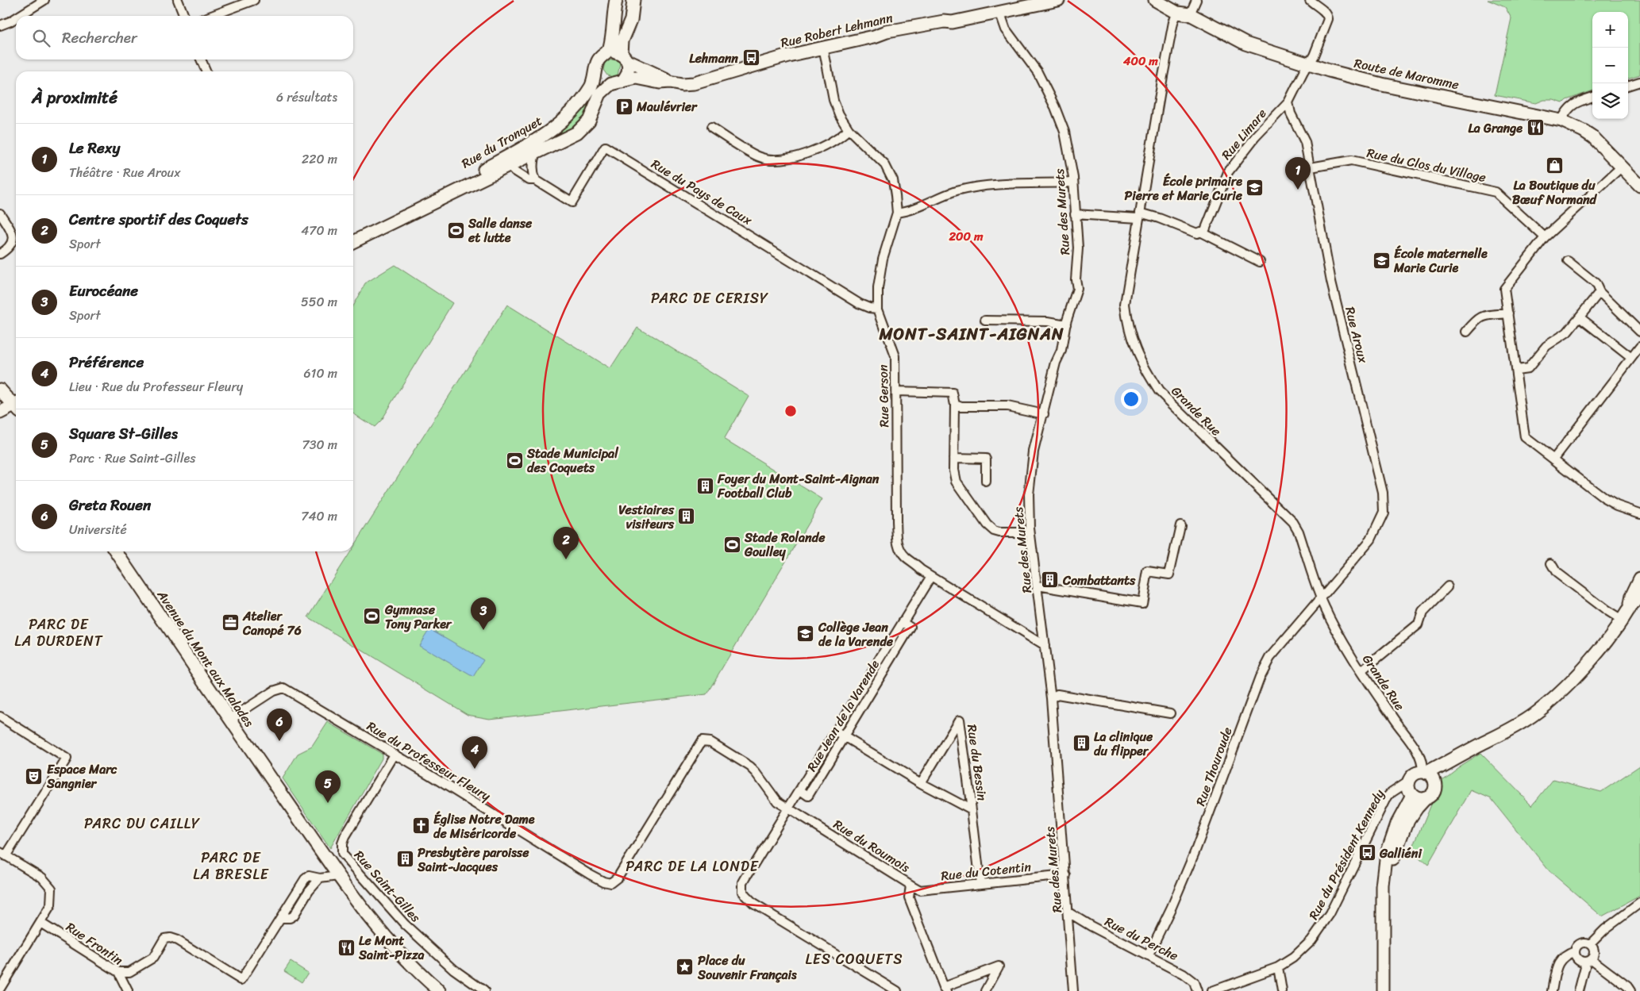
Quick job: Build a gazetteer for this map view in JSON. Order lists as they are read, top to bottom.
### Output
{
  "streets": {
    "street": [
      "Rue Robert Lehmann",
      "Route de Maromme",
      "Rue Limare",
      "Rue du Tronquet",
      "Rue du Clos du Village",
      "Rue du Pays de Caux",
      "Rue des Murets",
      "Rue Aroux",
      "Rue Gerson",
      "Grande Rue",
      "Avenue du Mont aux Malades",
      "Rue Jean de la Varende",
      "Rue du Professeur Fleury",
      "Rue du Bessin",
      "Rue Thouroude",
      "Rue du Roumois",
      "Rue du Président Kennedy",
      "Rue du Cotentin",
      "Rue Saint-Gilles",
      "Rue du Perche",
      "Rue Frontin"
    ]
  },
  "crossings": [
    ["Rue Robert Lehmann", "Rue du Tronquet"],
    ["Rue Robert Lehmann", "Rue des Murets"],
    ["Rue Robert Lehmann", "Rue Gerson"],
    ["Route de Maromme", "Grande Rue"],
    ["Rue Limare", "Rue Aroux"],
    ["Rue du Tronquet", "Rue du Pays de Caux"],
    ["Rue du Clos du Village", "Rue Aroux"],
    ["Rue du Pays de Caux", "Rue Gerson"],
    ["Rue des Murets", "Rue Gerson"],
    ["Rue des Murets", "Rue du Cotentin"],
    ["Rue des Murets", "Rue du Perche"],
    ["Rue Aroux", "Grande Rue"],
    ["Rue Aroux", "Rue Thouroude"],
    ["Rue Gerson", "Rue Jean de la Varende"],
    ["Grande Rue", "Rue Thouroude"],
    ["Grande Rue", "Rue du Président Kennedy"],
    ["Avenue du Mont aux Malades", "Rue du Professeur Fleury"],
    ["Rue Jean de la Varende", "Rue du Bessin"],
    ["Rue Jean de la Varende", "Rue du Roumois"],
    ["Rue du Professeur Fleury", "Rue du Roumois"],
    ["Rue du Professeur Fleury", "Rue Saint-Gilles"],
    ["Rue du Bessin", "Rue du Cotentin"],
    ["Rue Thouroude", "Rue du Perche"],
    ["Rue du Roumois", "Rue du Cotentin"]
  ],
  "districts": [
    "PARC DE CERISY",
    "MONT-SAINT-AIGNAN",
    "PARC DE LA DURDENT",
    "PARC DU CAILLY",
    "PARC DE LA BRESLE",
    "PARC DE LA LONDE",
    "LES COQUETS"
  ],
  "places": {
    "bus stop": ["Lehmann", "Galliéni"],
    "parking": ["Maulévrier"],
    "restaurant": ["La Grange", "Le Mont Saint-Pizza"],
    "shop": ["La Boutique du Bœuf Normand"],
    "school or university": ["École primaire Pierre et Marie Curie", "École maternelle Marie Curie", "Collège Jean de la Varende"],
    "sports": [
      "Salle danse et lutte",
      "Stade Municipal des Coquets",
      "Stade Rolande Goulley",
      "Gymnase Tony Parker"
    ],
    "building": [
      "Foyer du Mont-Saint-Aignan Football Club",
      "Vestiaires visiteurs",
      "Combattants",
      "La clinique du flipper",
      "Presbytère paroisse Saint-Jacques"
    ],
    "office": ["Atelier Canopé 76"],
    "theatre": ["Espace Marc Sangnier"],
    "church": ["Église Notre Dame de Miséricorde"],
    "place": ["Place du Souvenir Français"]
  },
  "page": {
    "map_buttons": ["+", "−"],
    "search": "Rechercher",
    "heading": ["À proximité", "6 résultats"],
    "list": [
      {
        "mark": "1",
        "name": "Le Rexy",
        "note": "Théâtre · Rue Aroux",
        "value": "220 m"
      },
      {
        "mark": "2",
        "name": "Centre sportif des Coquets",
        "note": "Sport",
        "value": "470 m"
      },
      {
        "mark": "3",
        "name": "Eurocéane",
        "note": "Sport",
        "value": "550 m"
      },
      {
        "mark": "4",
        "name": "Préférence",
        "note": "Lieu · Rue du Professeur Fleury",
        "value": "610 m"
      },
      {
        "mark": "5",
        "name": "Square St-Gilles",
        "note": "Parc · Rue Saint-Gilles",
        "value": "730 m"
      },
      {
        "mark": "6",
        "name": "Greta Rouen",
        "note": "Université",
        "value": "740 m"
      }
    ],
    "pins": [
      "1",
      "2",
      "3",
      "6",
      "4",
      "5"
    ]
  },
  "rings": ["400 m", "200 m"]
}
